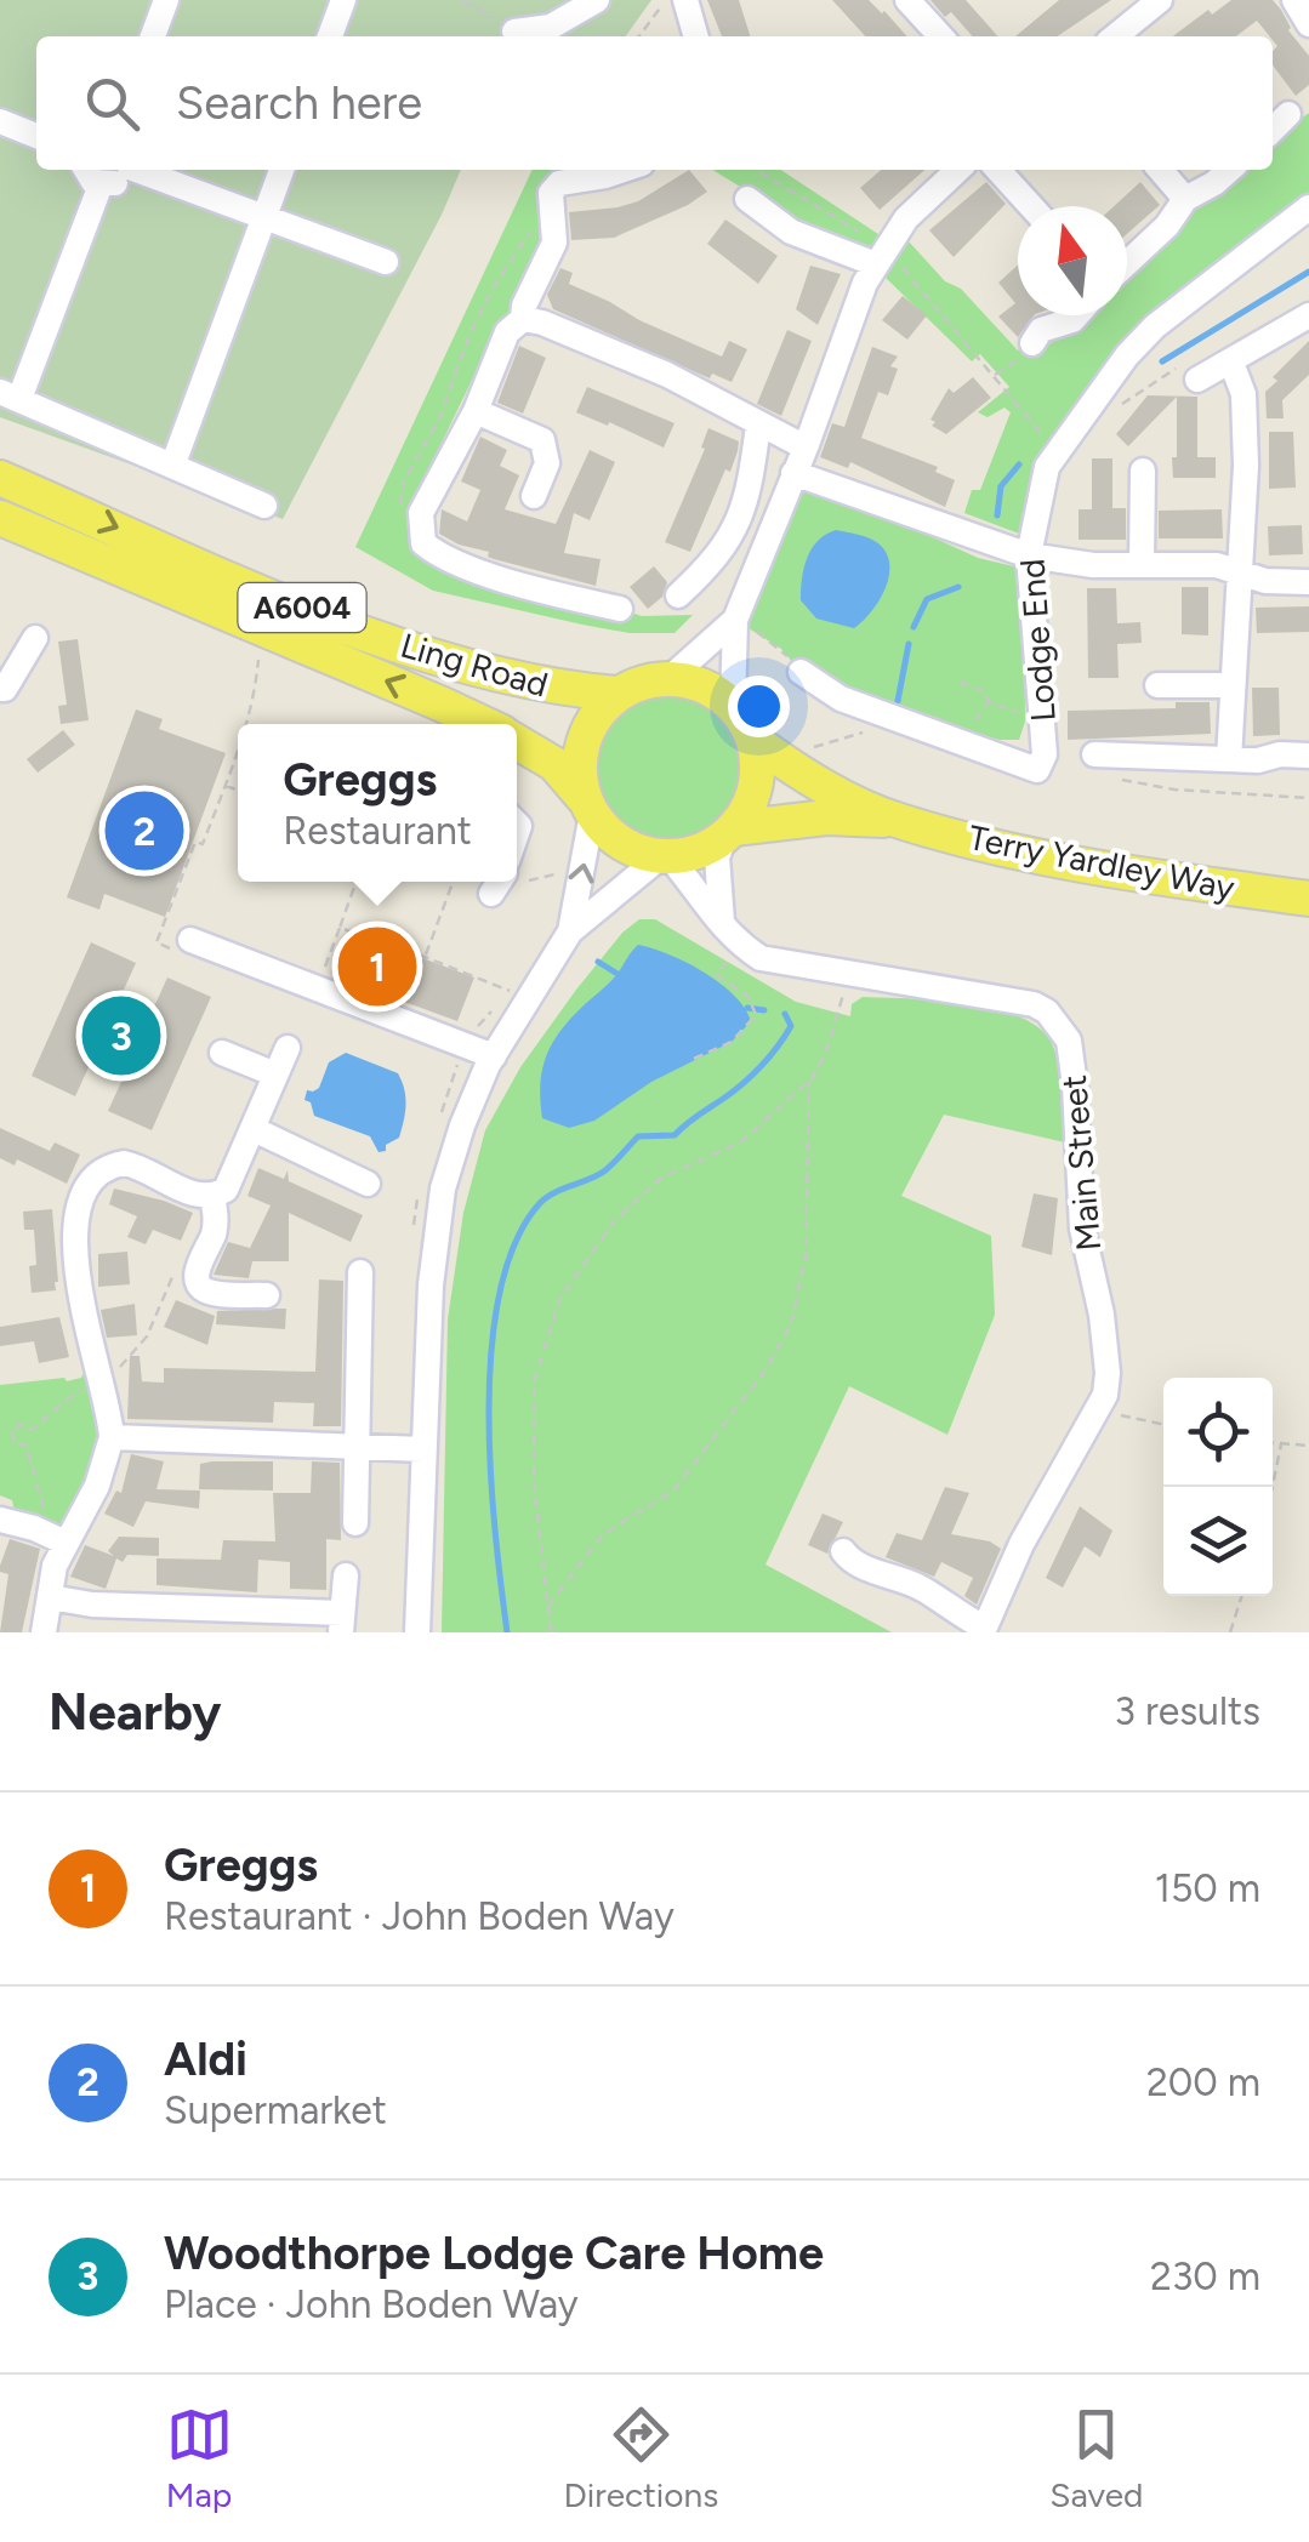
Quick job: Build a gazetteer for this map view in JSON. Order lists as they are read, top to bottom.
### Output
{
  "streets": {
    "main road": ["A6004", "Ling Road", "Terry Yardley Way"],
    "street": ["Lodge End", "Main Street"]
  },
  "crossings": [
    ["A6004", "Ling Road"],
    ["A6004", "Terry Yardley Way"],
    ["Ling Road", "Terry Yardley Way"]
  ],
  "north": "top",
  "page": {
    "search": "Search here",
    "popup": ["Greggs", "Restaurant"],
    "pins": ["2", "1", "3"],
    "heading": ["Nearby", "3 results"],
    "list": [
      {
        "mark": "1",
        "name": "Greggs",
        "note": "Restaurant · John Boden Way",
        "value": "150 m"
      },
      {
        "mark": "2",
        "name": "Aldi",
        "note": "Supermarket",
        "value": "200 m"
      },
      {
        "mark": "3",
        "name": "Woodthorpe Lodge Care Home",
        "note": "Place · John Boden Way",
        "value": "230 m"
      }
    ],
    "nav": ["Map", "Directions", "Saved"]
  }
}
